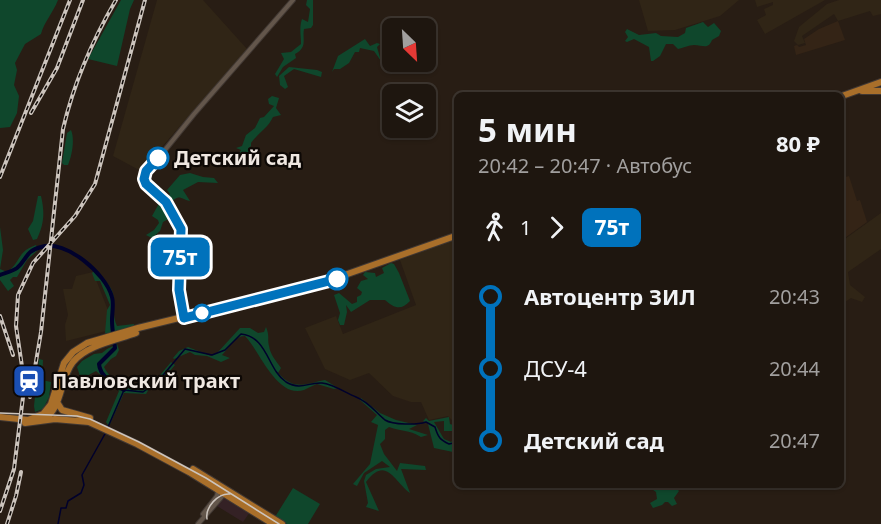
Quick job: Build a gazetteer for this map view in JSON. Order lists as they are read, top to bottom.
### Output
{
  "places": {
    "other": ["Детский сад"],
    "station": ["Павловский тракт"]
  },
  "lines": ["bus line 75т"],
  "north": "bottom right",
  "page": {
    "on_map": "75т",
    "heading": ["5 мин", "20:42 – 20:47 · Автобус", "80 ₽"],
    "legs": ["1", "75т"],
    "list": [
      {
        "name": "Автоцентр ЗИЛ",
        "value": "20:43"
      },
      {
        "name": "ДСУ-4",
        "value": "20:44"
      },
      {
        "name": "Детский сад",
        "value": "20:47"
      }
    ]
  }
}
